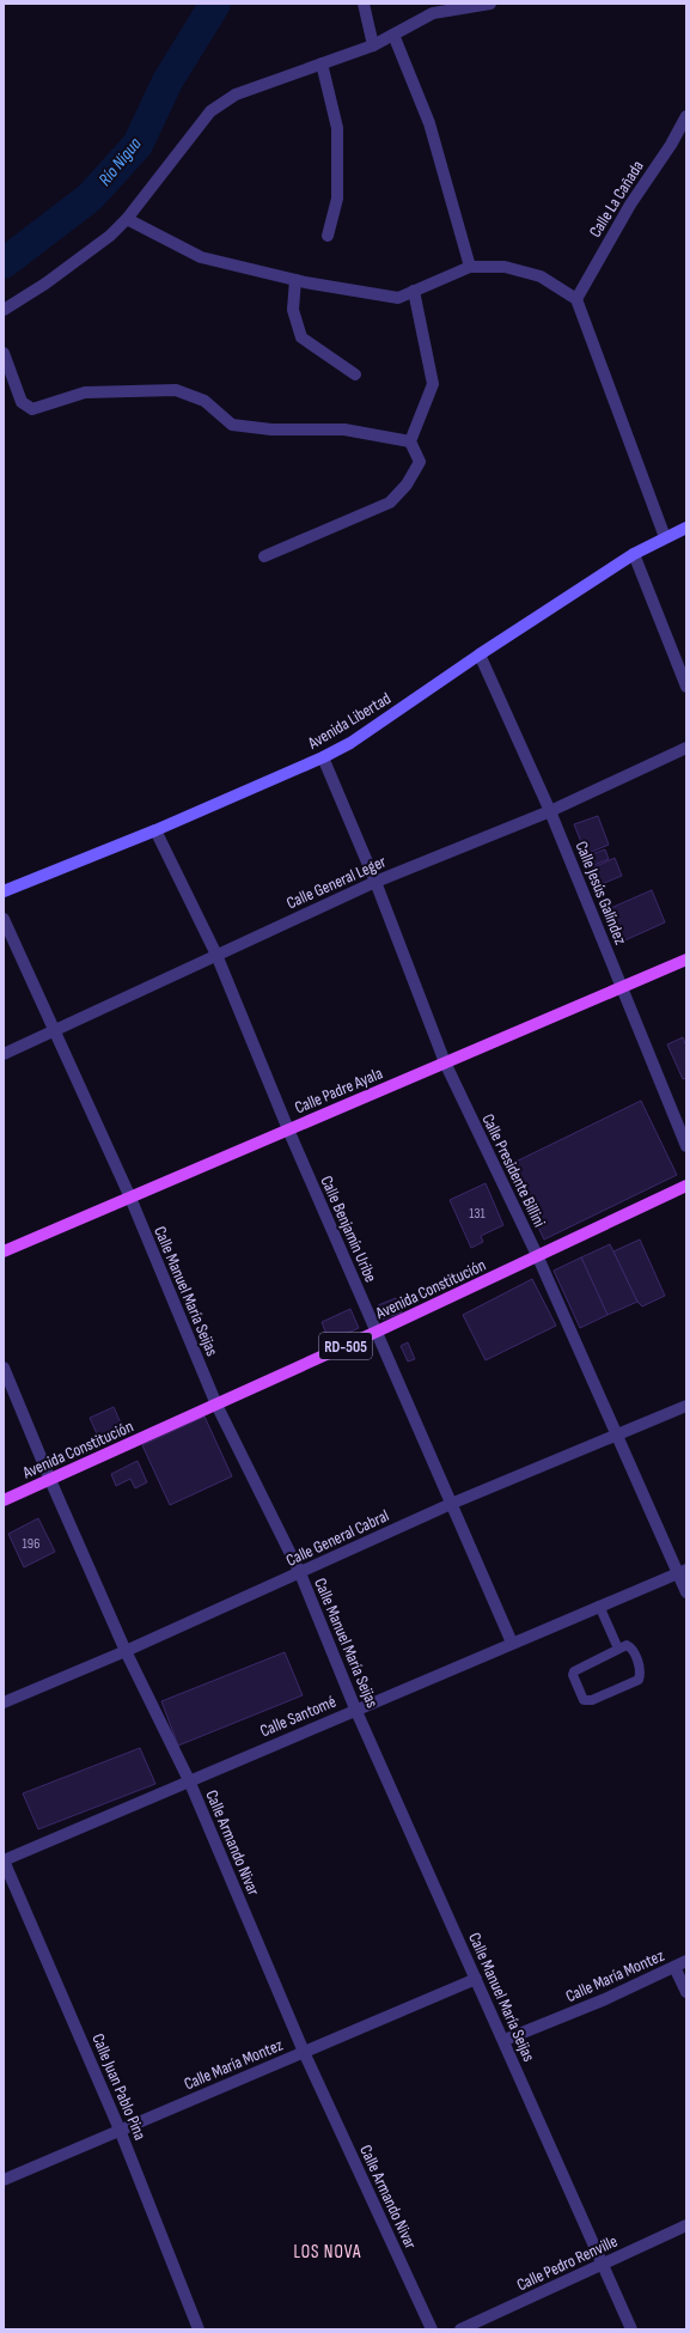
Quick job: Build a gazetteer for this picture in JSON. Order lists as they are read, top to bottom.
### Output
{
  "streets": {
    "main road": [
      "Avenida Libertad",
      "Calle Padre Ayala",
      "Avenida Constitución",
      "RD-505"
    ],
    "street": [
      "Calle La Cañada",
      "Calle General Leger",
      "Calle Jesús Galíndez",
      "Calle Presidente Billini",
      "Calle Benjamín Uribe",
      "Calle Manuel María Seijas",
      "Calle General Cabral",
      "Calle Santomé",
      "Calle Armando Nivar",
      "Calle María Montez",
      "Calle Juan Pablo Pina",
      "Calle Pedro Renville"
    ]
  },
  "crossings": [
    ["Avenida Libertad", "Calle Jesús Galíndez"],
    ["Avenida Libertad", "Calle Presidente Billini"],
    ["Avenida Libertad", "Calle Benjamín Uribe"],
    ["Calle General Leger", "Calle Jesús Galíndez"],
    ["Calle General Leger", "Calle Presidente Billini"],
    ["Calle General Leger", "Calle Benjamín Uribe"],
    ["Calle General Leger", "Calle Manuel María Seijas"],
    ["Calle Jesús Galíndez", "Calle Padre Ayala"],
    ["Calle Padre Ayala", "Calle Presidente Billini"],
    ["Calle Padre Ayala", "Calle Benjamín Uribe"],
    ["Calle Padre Ayala", "Calle Manuel María Seijas"],
    ["Calle Presidente Billini", "Avenida Constitución"],
    ["Calle Presidente Billini", "Calle General Cabral"],
    ["Calle Presidente Billini", "Calle Santomé"],
    ["Calle Benjamín Uribe", "Avenida Constitución"],
    ["Calle Benjamín Uribe", "Calle General Cabral"],
    ["Calle Benjamín Uribe", "Calle Santomé"],
    ["Avenida Constitución", "Calle Manuel María Seijas"],
    ["Avenida Constitución", "Calle Armando Nivar"],
    ["Calle Manuel María Seijas", "Calle General Cabral"],
    ["Calle Manuel María Seijas", "Calle Santomé"],
    ["Calle Manuel María Seijas", "Calle María Montez"],
    ["Calle Manuel María Seijas", "Calle Pedro Renville"],
    ["Calle General Cabral", "Calle Armando Nivar"],
    ["Calle Santomé", "Calle Armando Nivar"],
    ["Calle Santomé", "Calle Juan Pablo Pina"],
    ["Calle Armando Nivar", "Calle María Montez"],
    ["Calle María Montez", "Calle Juan Pablo Pina"]
  ],
  "districts": ["LOS NOVA"],
  "water": ["Río Nigua"],
  "house_numbers": ["131", "196"]
}
